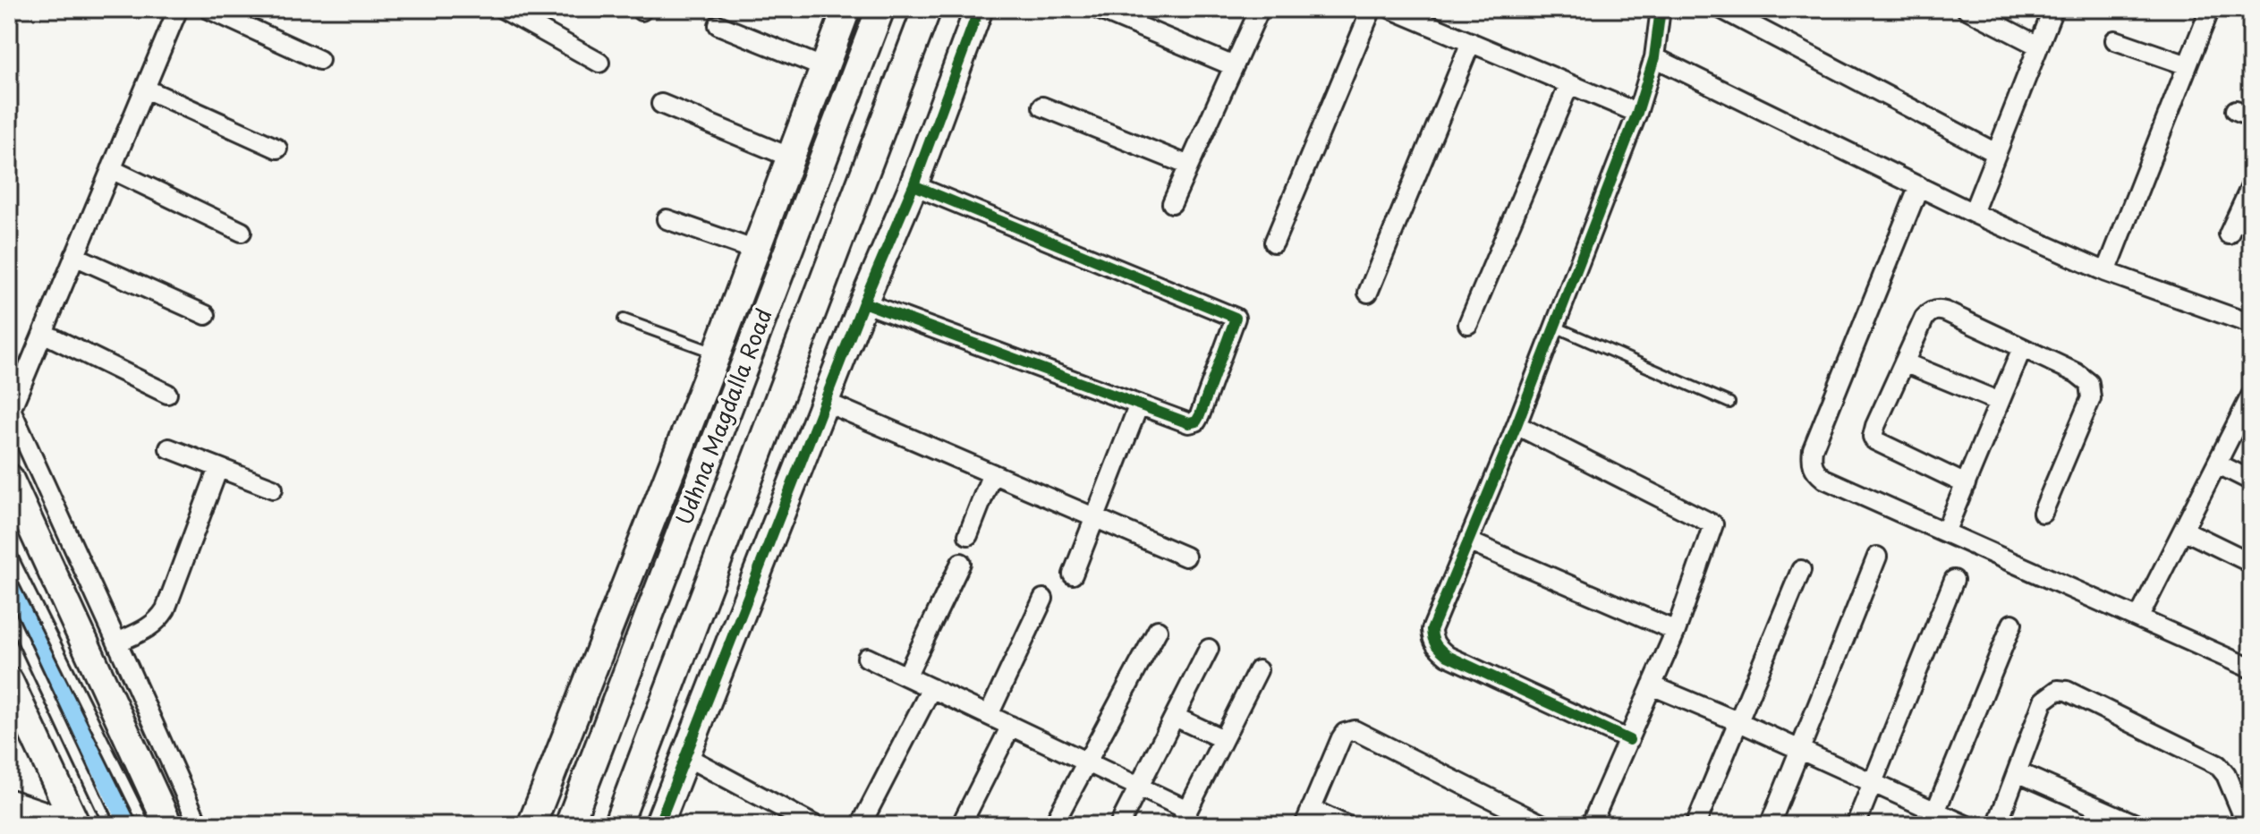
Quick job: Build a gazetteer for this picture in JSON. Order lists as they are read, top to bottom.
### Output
{
  "streets": {
    "street": ["Udhna Magdalla Road"]
  }
}
